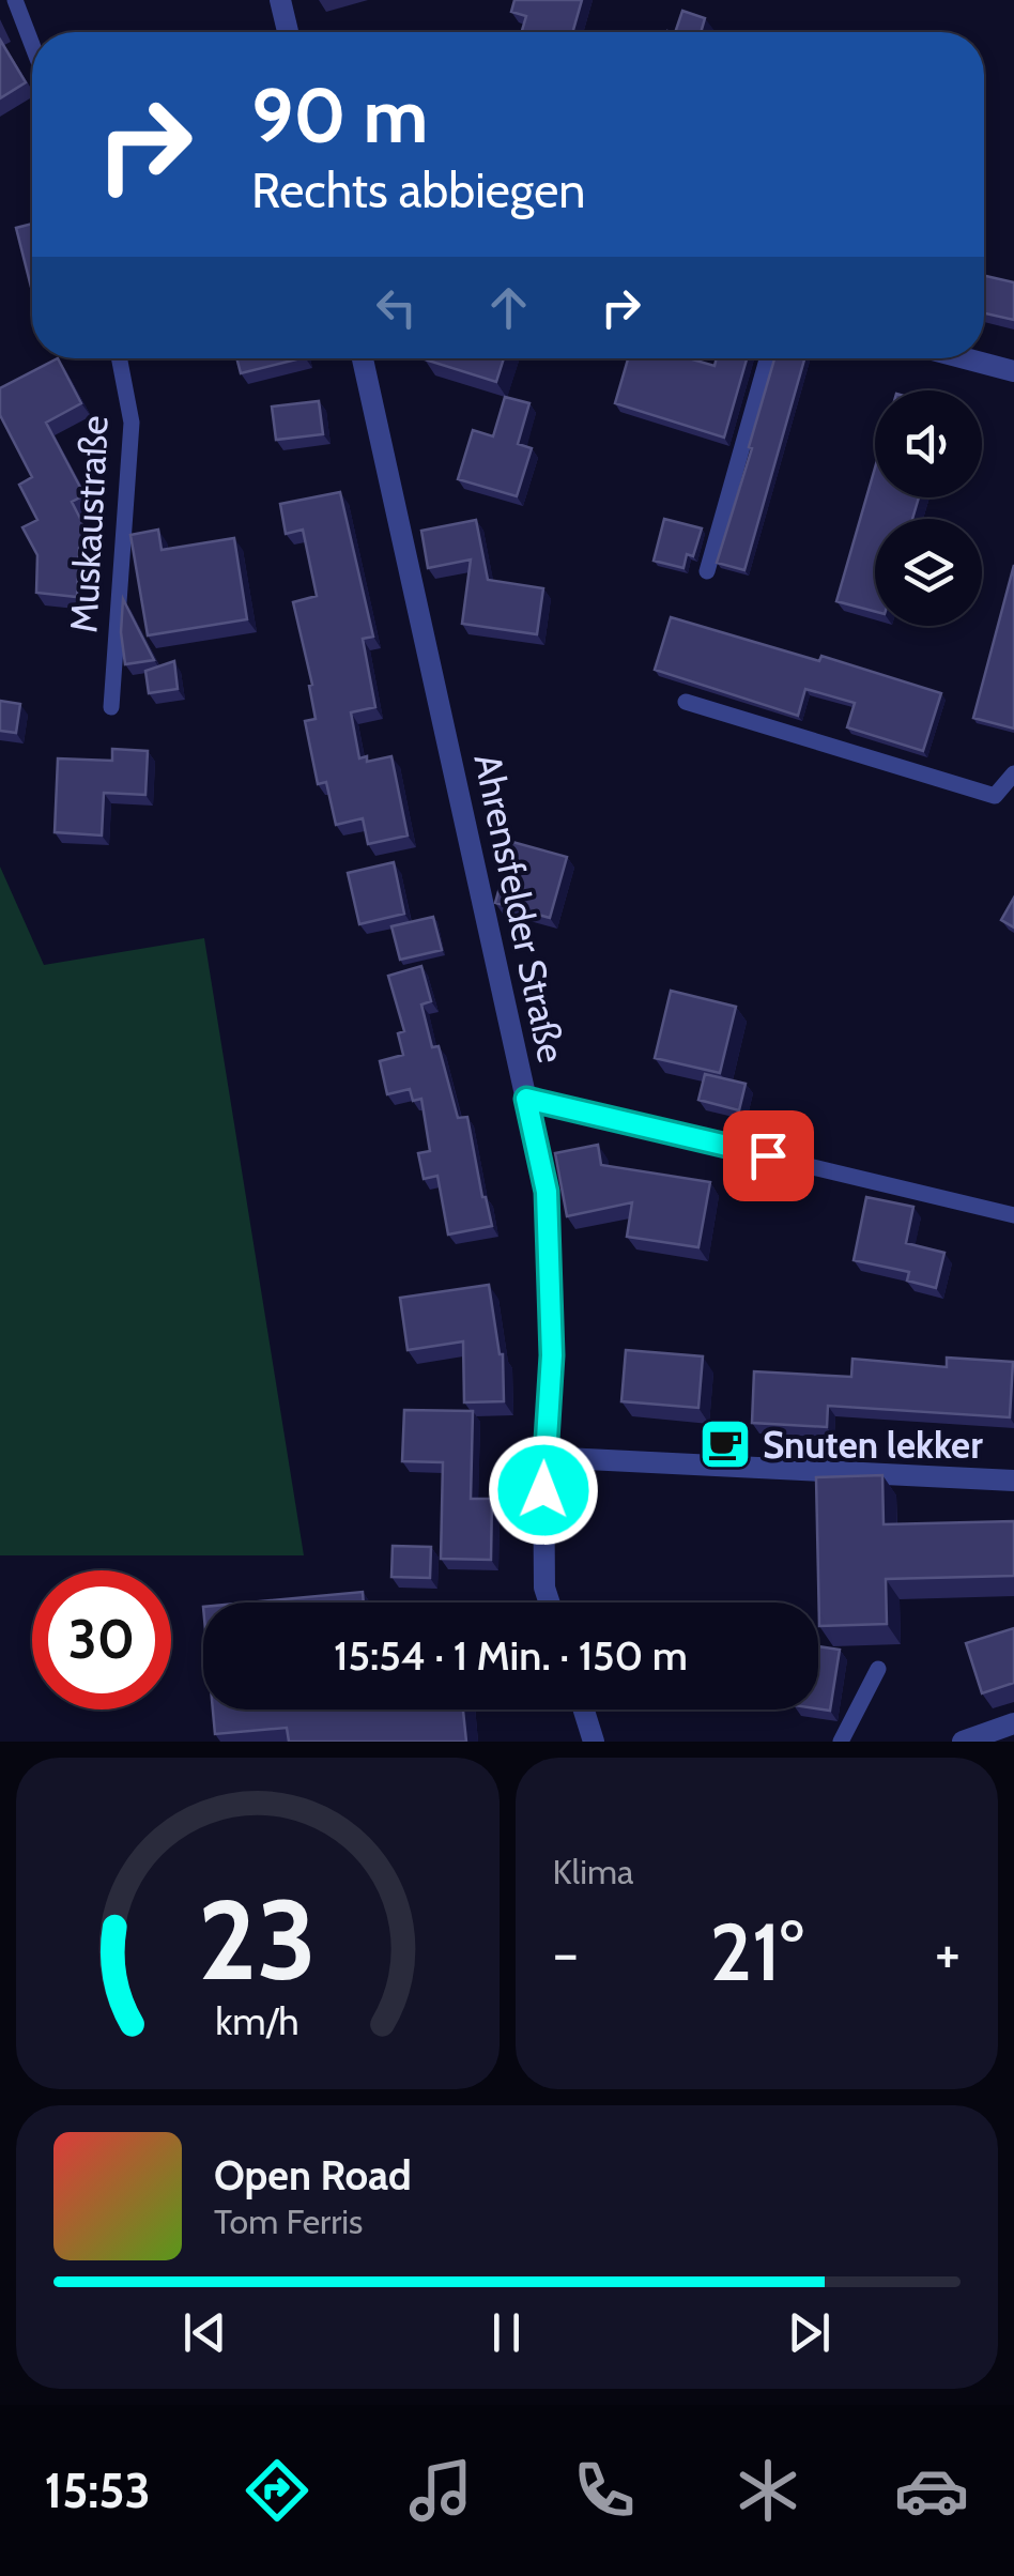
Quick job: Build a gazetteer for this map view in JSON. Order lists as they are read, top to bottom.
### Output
{
  "streets": {
    "street": ["Ahrensfelder Straße"],
    "lane": ["Muskaustraße"]
  },
  "places": {
    "cafe": ["Snuten lekker"]
  },
  "page": {
    "turn": ["90 m", "Rechts abbiegen"],
    "limit": "30",
    "trip": "15:54 · 1 Min. · 150 m",
    "tile": "Klima",
    "heat": ["−", "21°", "+"],
    "song": ["Open Road", "Tom Ferris"],
    "tabs": "15:53",
    "gauge": ["23", "km/h"]
  }
}
